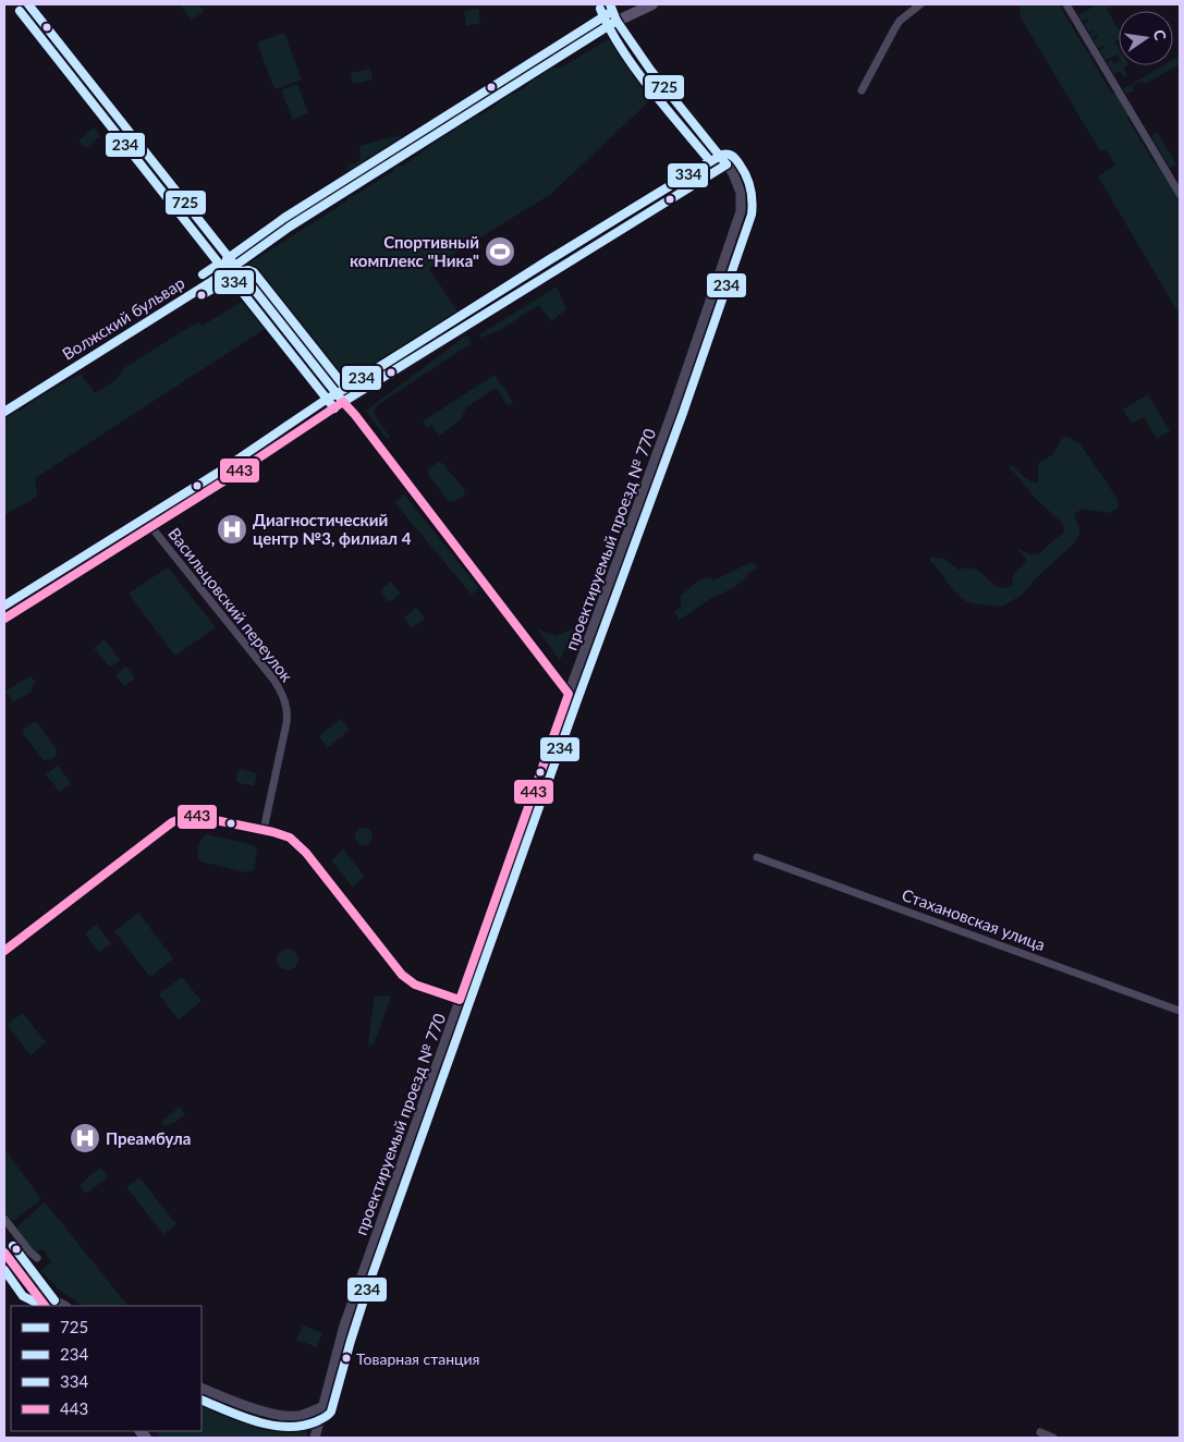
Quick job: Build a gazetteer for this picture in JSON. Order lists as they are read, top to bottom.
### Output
{
  "streets": {
    "main road": ["Волжский бульвар"],
    "street": ["проектируемый проезд № 770", "Васильцовский переулок", "Стахановская улица"]
  },
  "crossings": [
    ["Волжский бульвар", "проектируемый проезд № 770"]
  ],
  "places": {
    "sports": ["Спортивный комплекс \"Ника\""],
    "hospital": ["Диагностический центр №3, филиал 4", "Преамбула"],
    "other": ["Товарная станция"]
  },
  "lines": [
    "transit line 725",
    "transit line 334",
    "transit line 234",
    "transit line 443"
  ],
  "legend": [
    "725",
    "234",
    "334",
    "443"
  ],
  "north": "right"
}
